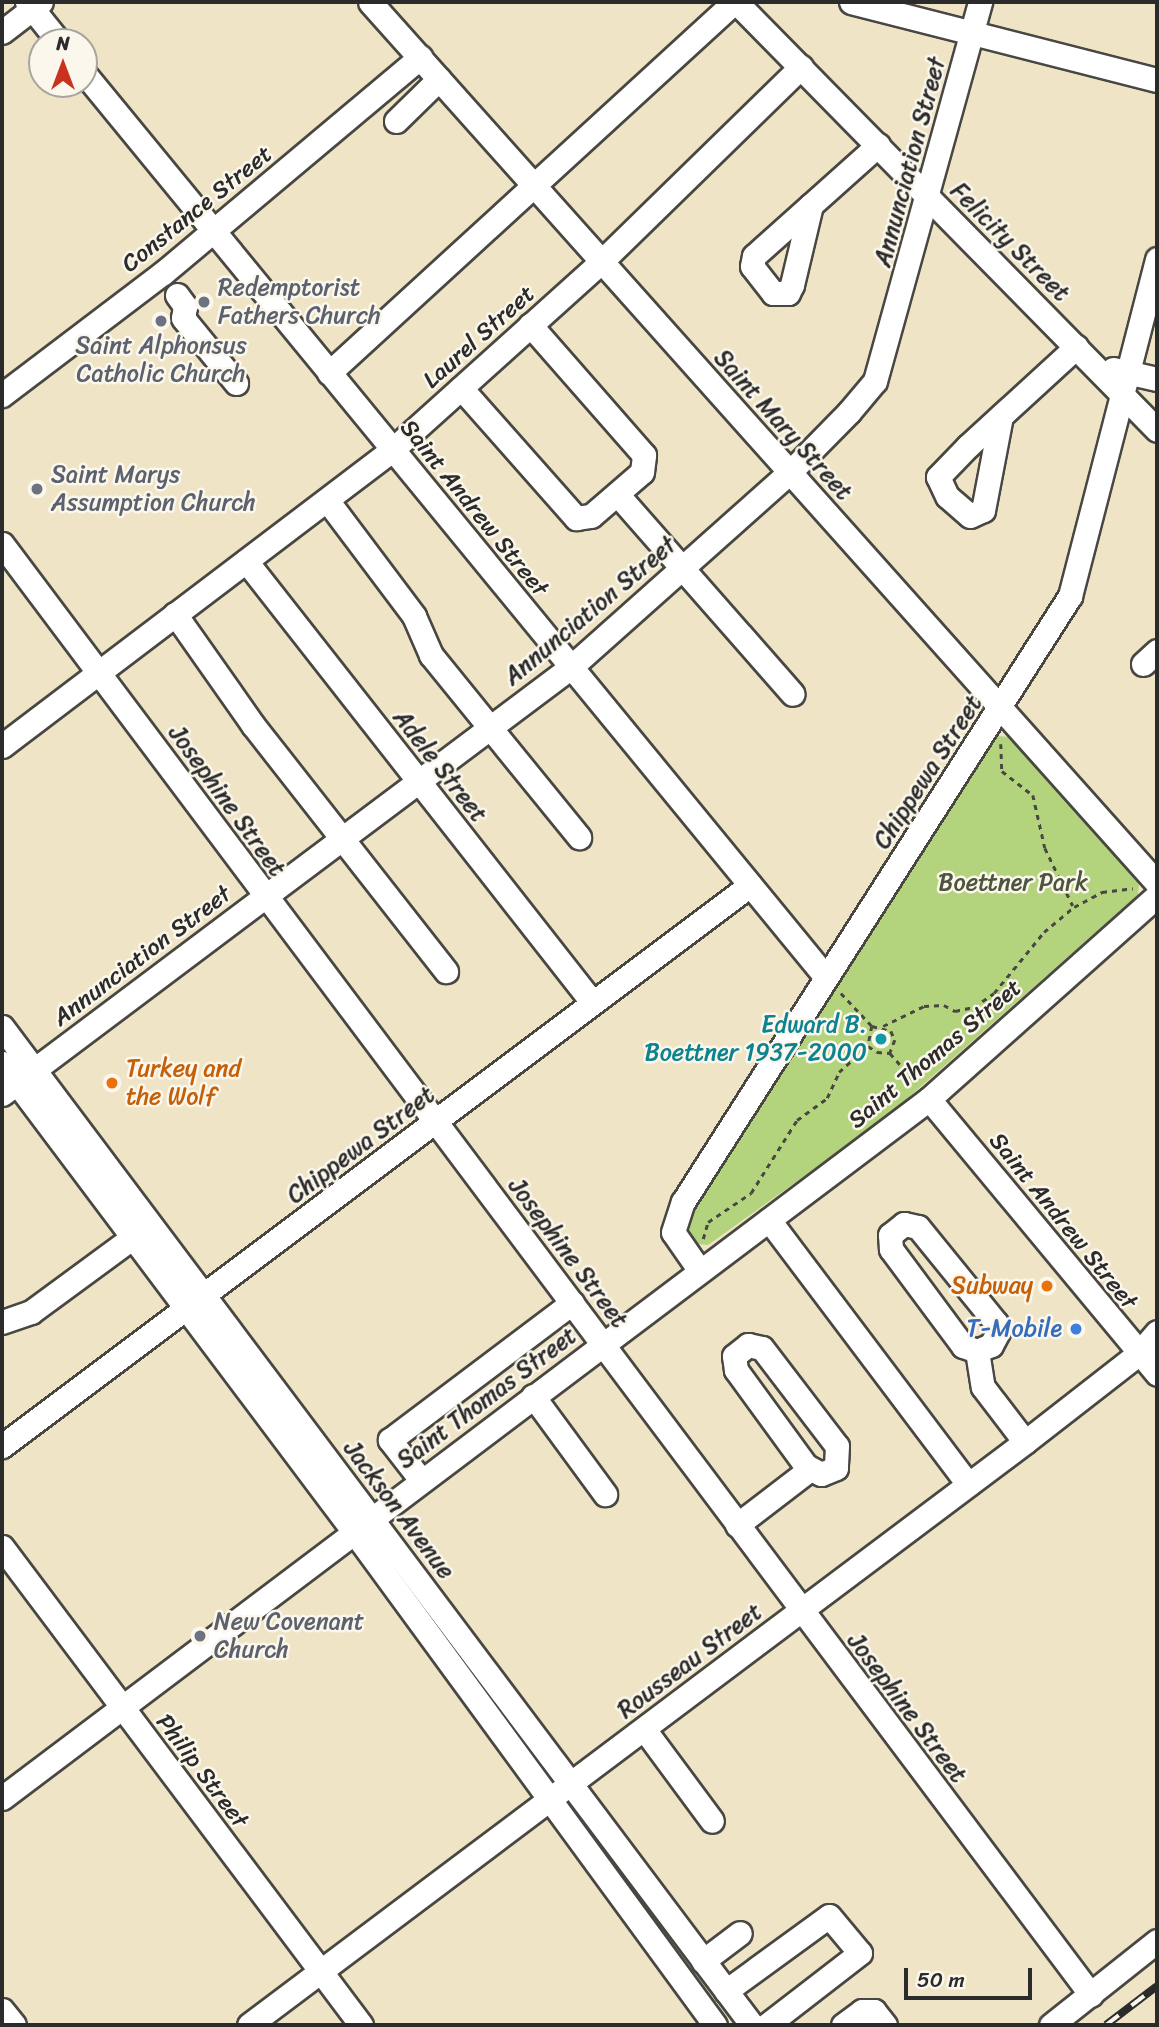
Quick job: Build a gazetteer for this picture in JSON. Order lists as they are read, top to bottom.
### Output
{
  "streets": {
    "street": [
      "Annunciation Street",
      "Constance Street",
      "Felicity Street",
      "Laurel Street",
      "Saint Mary Street",
      "Saint Andrew Street",
      "Adele Street",
      "Chippewa Street",
      "Josephine Street",
      "Saint Thomas Street",
      "Jackson Avenue",
      "Rousseau Street",
      "Philip Street"
    ]
  },
  "crossings": [
    ["Annunciation Street", "Felicity Street"],
    ["Annunciation Street", "Saint Mary Street"],
    ["Annunciation Street", "Saint Andrew Street"],
    ["Annunciation Street", "Adele Street"],
    ["Annunciation Street", "Josephine Street"],
    ["Annunciation Street", "Jackson Avenue"],
    ["Constance Street", "Saint Mary Street"],
    ["Constance Street", "Saint Andrew Street"],
    ["Felicity Street", "Laurel Street"],
    ["Laurel Street", "Saint Mary Street"],
    ["Laurel Street", "Saint Andrew Street"],
    ["Laurel Street", "Adele Street"],
    ["Laurel Street", "Josephine Street"],
    ["Saint Mary Street", "Chippewa Street"],
    ["Saint Mary Street", "Saint Thomas Street"],
    ["Saint Andrew Street", "Chippewa Street"],
    ["Saint Andrew Street", "Saint Thomas Street"],
    ["Saint Andrew Street", "Rousseau Street"],
    ["Adele Street", "Chippewa Street"],
    ["Chippewa Street", "Josephine Street"],
    ["Chippewa Street", "Saint Thomas Street"],
    ["Chippewa Street", "Jackson Avenue"],
    ["Josephine Street", "Saint Thomas Street"],
    ["Josephine Street", "Rousseau Street"],
    ["Saint Thomas Street", "Jackson Avenue"],
    ["Saint Thomas Street", "Philip Street"],
    ["Jackson Avenue", "Rousseau Street"],
    ["Rousseau Street", "Philip Street"]
  ],
  "parks": ["Boettner Park"],
  "places": [
    "Redemptorist Fathers Church",
    "Saint Alphonsus Catholic Church",
    "Saint Marys Assumption Church",
    "Edward B. Boettner 1937-2000",
    "Turkey and the Wolf",
    "Subway",
    "T-Mobile",
    "New Covenant Church"
  ],
  "scale_bar": "50 m",
  "north": "top"
}
